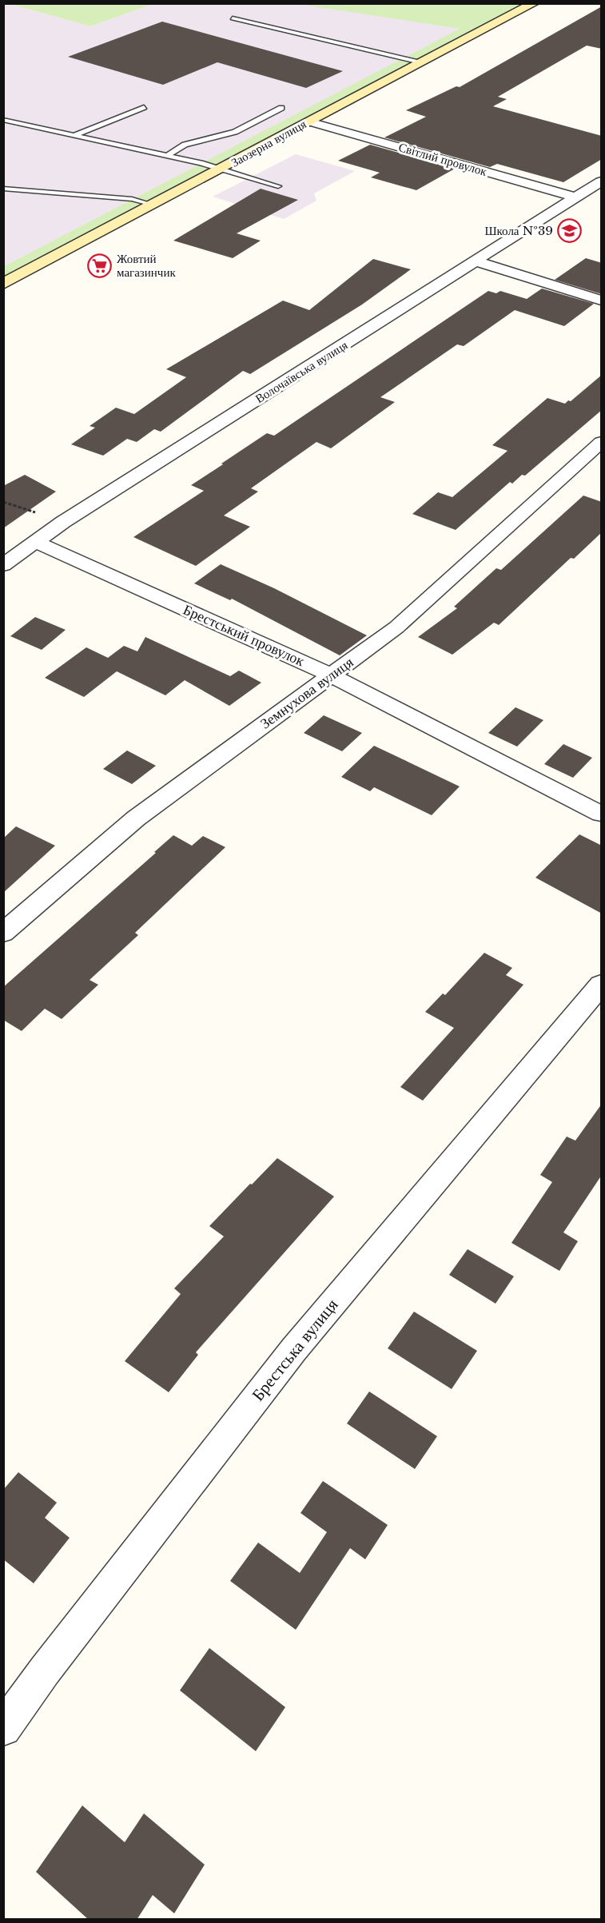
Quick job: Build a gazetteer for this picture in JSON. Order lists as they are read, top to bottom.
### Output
{
  "streets": {
    "street": [
      "Заозерна вулиця",
      "Світлий провулок",
      "Волочаївська вулиця",
      "Брестський провулок",
      "Земнухова вулиця",
      "Брестська вулиця"
    ]
  },
  "crossings": [
    ["Заозерна вулиця", "Світлий провулок"],
    ["Світлий провулок", "Волочаївська вулиця"],
    ["Волочаївська вулиця", "Брестський провулок"],
    ["Брестський провулок", "Земнухова вулиця"]
  ],
  "places": {
    "school or university": ["Школа №39"],
    "supermarket": ["Жовтий магазинчик"]
  }
}
